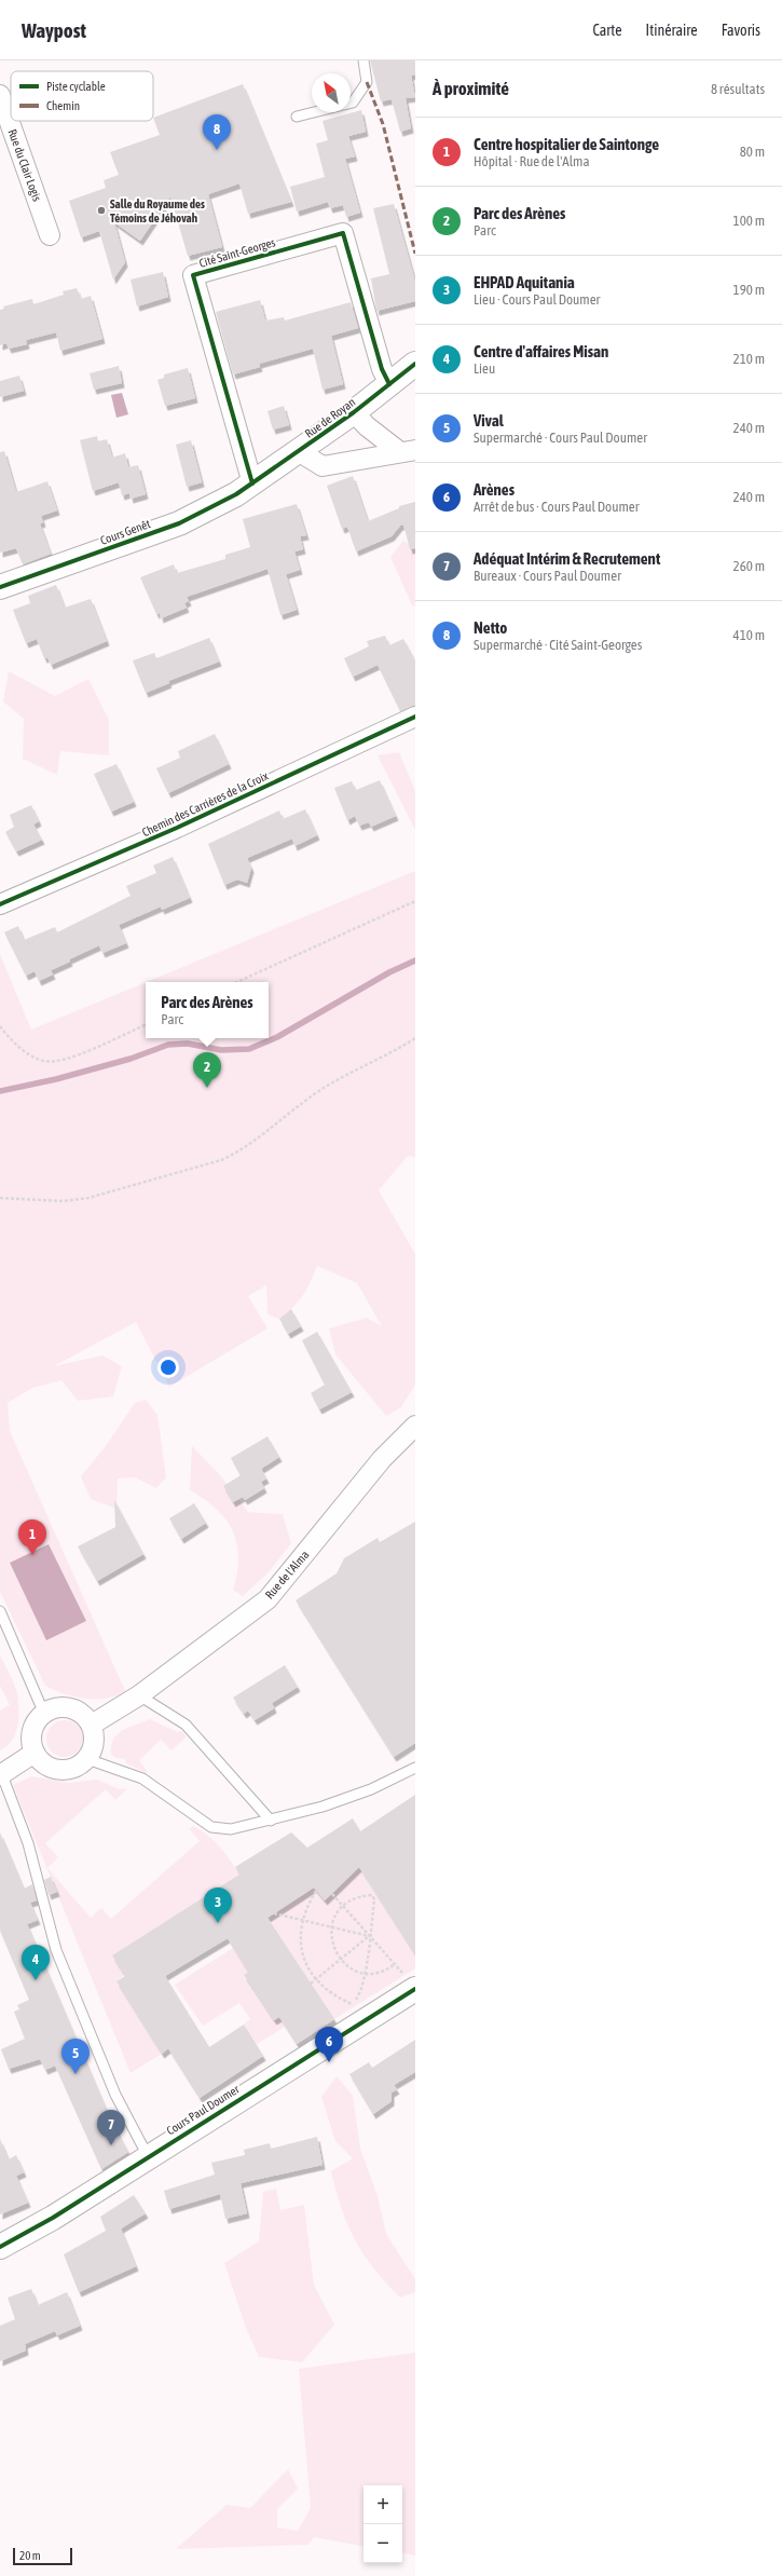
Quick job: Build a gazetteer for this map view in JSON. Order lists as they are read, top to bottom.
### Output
{
  "streets": {
    "street": [
      "Rue du Clair Logis",
      "Cité Saint-Georges",
      "Rue de Royan",
      "Cours Genêt",
      "Chemin des Carrières de la Croix",
      "Rue de l'Alma",
      "Cours Paul Doumer"
    ]
  },
  "crossings": [
    ["Cité Saint-Georges", "Rue de Royan"],
    ["Cité Saint-Georges", "Cours Genêt"],
    ["Rue de Royan", "Cours Genêt"]
  ],
  "places": ["Salle du Royaume des Témoins de Jéhovah"],
  "legend": ["Piste cyclable", "Chemin"],
  "scale_bar": "20 m",
  "north": "top left",
  "page": {
    "header": "Waypost",
    "nav": ["Carte", "Itinéraire", "Favoris"],
    "heading": ["À proximité", "8 résultats"],
    "pins": [
      "8",
      "2",
      "1",
      "3",
      "4",
      "6",
      "5",
      "7"
    ],
    "list": [
      {
        "mark": "1",
        "name": "Centre hospitalier de Saintonge",
        "note": "Hôpital · Rue de l'Alma",
        "value": "80 m"
      },
      {
        "mark": "2",
        "name": "Parc des Arènes",
        "note": "Parc",
        "value": "100 m"
      },
      {
        "mark": "3",
        "name": "EHPAD Aquitania",
        "note": "Lieu · Cours Paul Doumer",
        "value": "190 m"
      },
      {
        "mark": "4",
        "name": "Centre d'affaires Misan",
        "note": "Lieu",
        "value": "210 m"
      },
      {
        "mark": "5",
        "name": "Vival",
        "note": "Supermarché · Cours Paul Doumer",
        "value": "240 m"
      },
      {
        "mark": "6",
        "name": "Arènes",
        "note": "Arrêt de bus · Cours Paul Doumer",
        "value": "240 m"
      },
      {
        "mark": "7",
        "name": "Adéquat Intérim & Recrutement",
        "note": "Bureaux · Cours Paul Doumer",
        "value": "260 m"
      },
      {
        "mark": "8",
        "name": "Netto",
        "note": "Supermarché · Cité Saint-Georges",
        "value": "410 m"
      }
    ],
    "popup": ["Parc des Arènes", "Parc"],
    "map_buttons": ["+", "−"],
    "scale": "20 m"
  }
}
